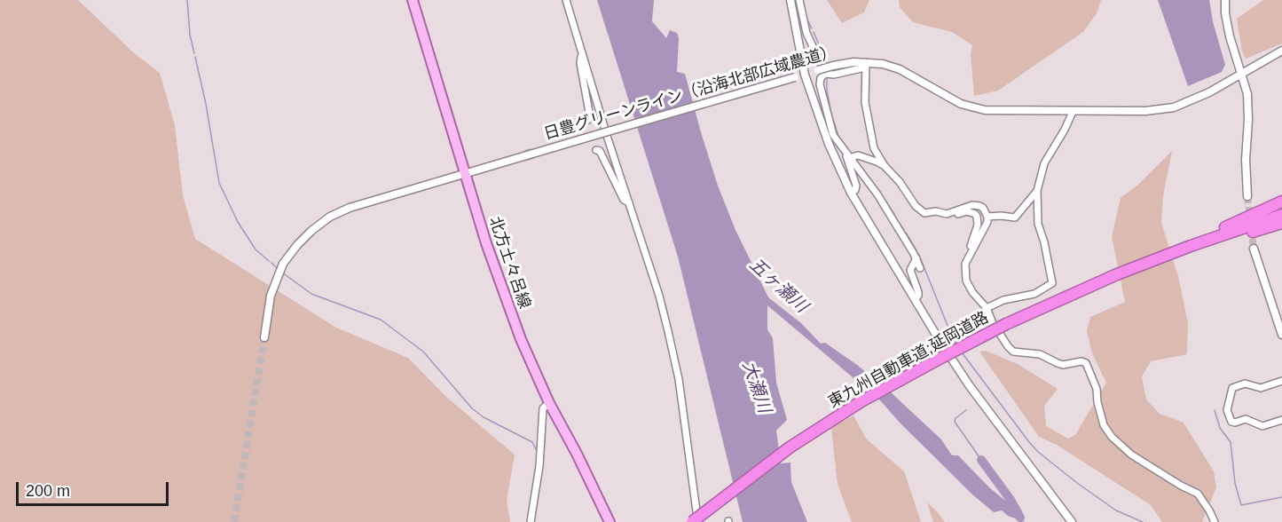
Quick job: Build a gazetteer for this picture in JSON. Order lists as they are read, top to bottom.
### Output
{
  "streets": {
    "highway": ["東九州自動車道;延岡道路"],
    "main road": ["北方土々呂線"],
    "street": ["日豊グリーンライン（沿海北部広域農道）"]
  },
  "crossings": [
    ["日豊グリーンライン（沿海北部広域農道）", "北方土々呂線"]
  ],
  "water": ["五ヶ瀬川", "大瀬川"],
  "scale_bar": "200 m"
}
